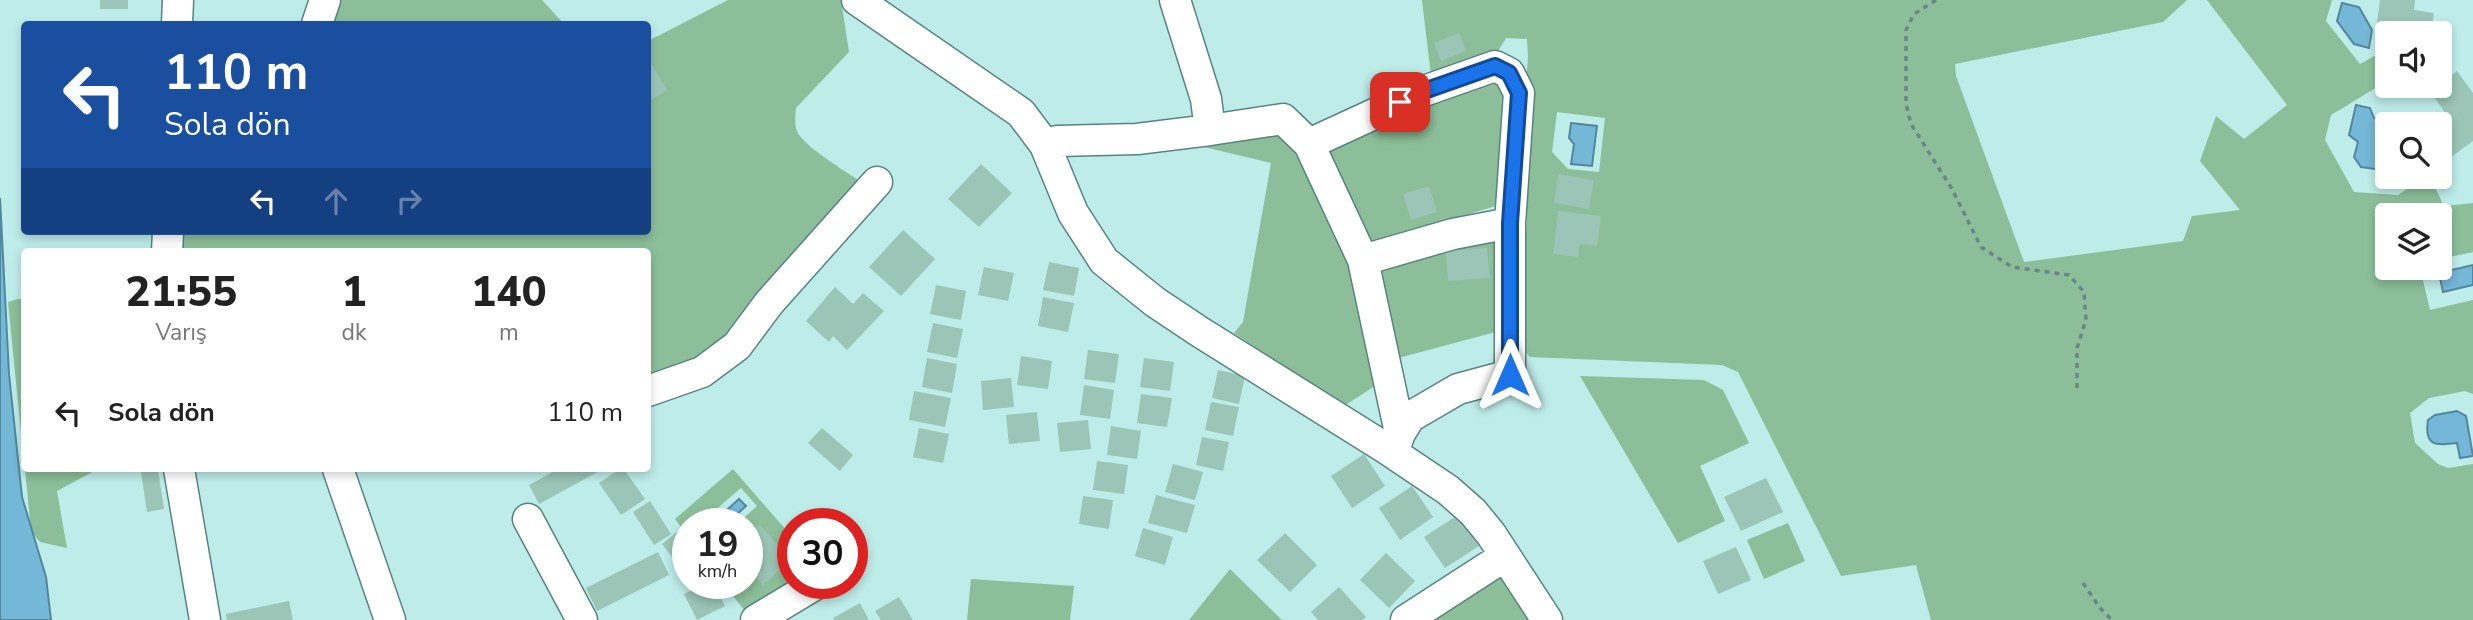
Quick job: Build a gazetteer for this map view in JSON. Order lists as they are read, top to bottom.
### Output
{
  "page": {
    "turn": ["110 m", "Sola dön"],
    "eta": [
      "21:55",
      "Varış",
      "1",
      "dk",
      "140",
      "m"
    ],
    "list": [
      {
        "name": "Sola dön",
        "value": "110 m"
      }
    ],
    "speed": "19 km/h",
    "limit": "30"
  }
}
